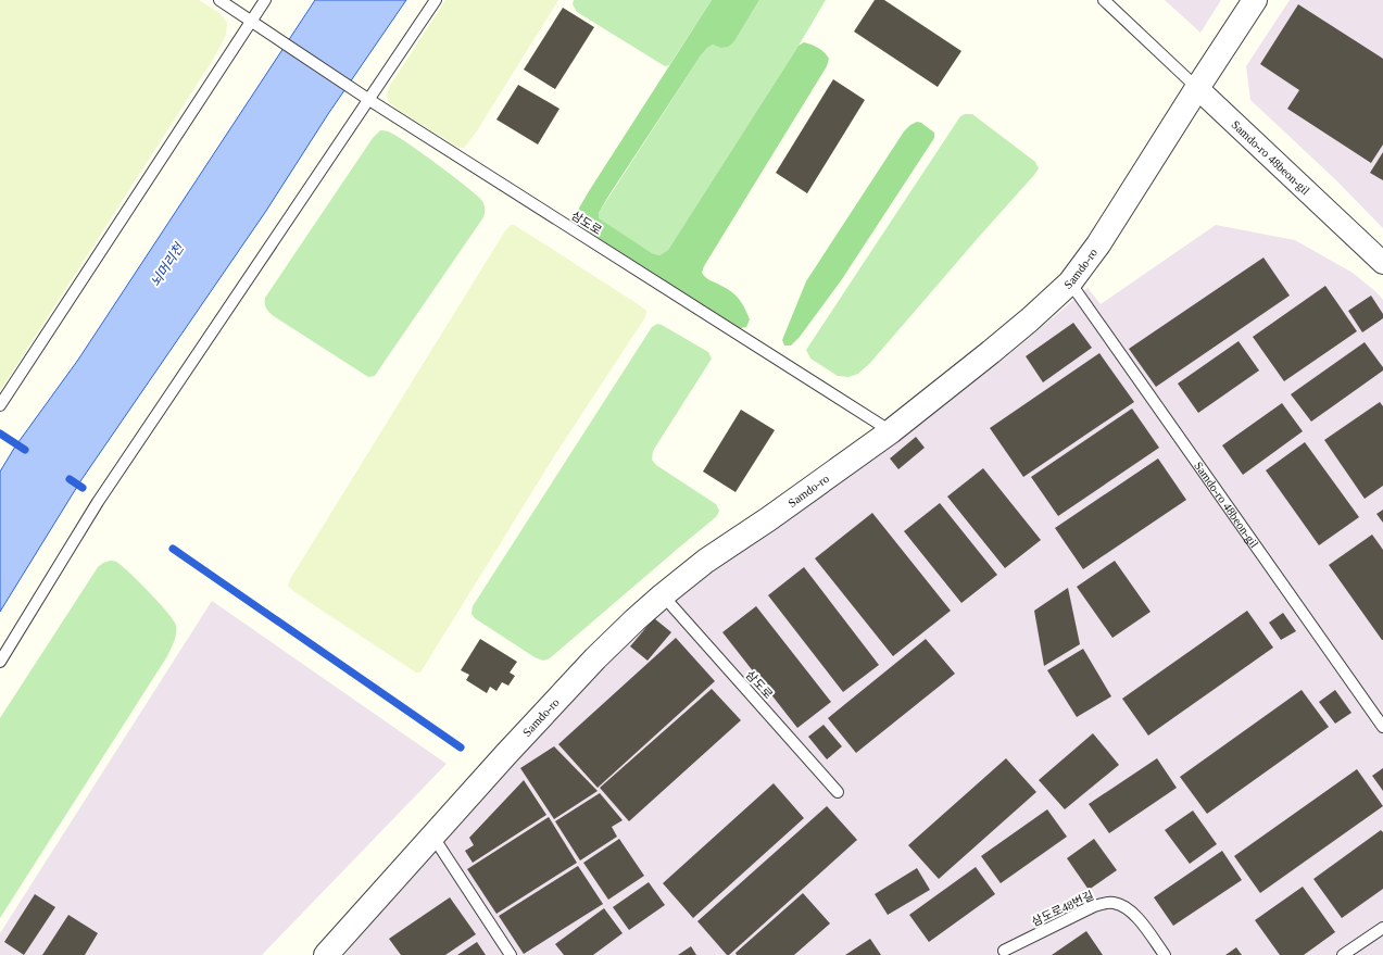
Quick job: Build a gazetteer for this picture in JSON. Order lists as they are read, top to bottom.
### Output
{
  "streets": {
    "street": ["Samdo-ro 48beon-gil", "Samdo-ro"],
    "lane": ["삼도로", "삼도로48번길"]
  },
  "crossings": [
    ["Samdo-ro 48beon-gil", "Samdo-ro"],
    ["삼도로", "Samdo-ro"]
  ],
  "water": ["뇌머리천"]
}
